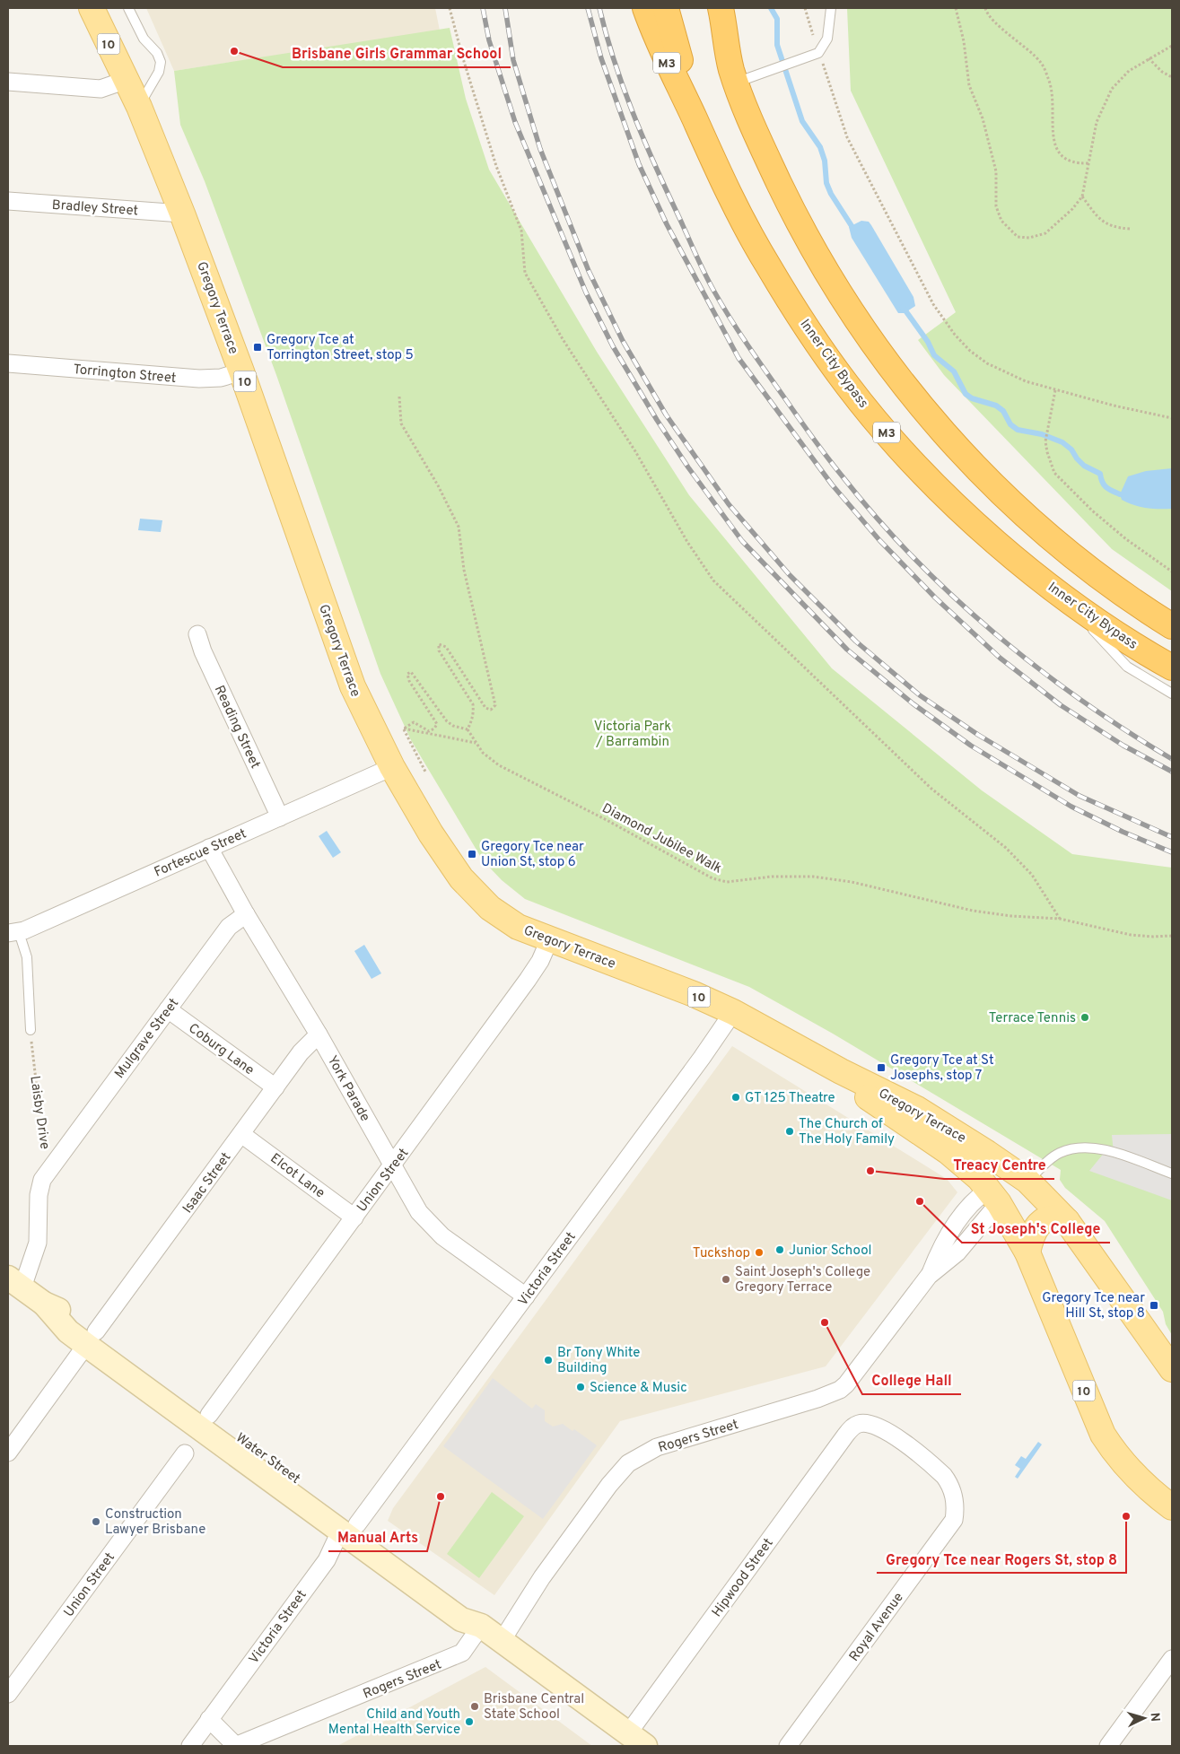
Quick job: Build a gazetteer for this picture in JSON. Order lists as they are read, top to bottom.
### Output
{
  "streets": {
    "highway": ["M3", "Inner City Bypass"],
    "main road": [
      "10",
      "Gregory Terrace",
      "Rogers Street",
      "Water Street"
    ],
    "street": [
      "Bradley Street",
      "Torrington Street",
      "Reading Street",
      "Fortescue Street",
      "Mulgrave Street",
      "Coburg Lane",
      "York Parade",
      "Laisby Drive",
      "Elcot Lane",
      "Union Street",
      "Isaac Street",
      "Victoria Street",
      "Hipwood Street",
      "Royal Avenue"
    ],
    "path": ["Diamond Jubilee Walk"]
  },
  "crossings": [
    ["Bradley Street", "Gregory Terrace"],
    ["Gregory Terrace", "Torrington Street"],
    ["Gregory Terrace", "Fortescue Street"],
    ["Gregory Terrace", "Union Street"],
    ["Gregory Terrace", "Victoria Street"],
    ["Gregory Terrace", "Rogers Street"],
    ["Reading Street", "Fortescue Street"],
    ["Fortescue Street", "York Parade"],
    ["Mulgrave Street", "Coburg Lane"],
    ["Mulgrave Street", "York Parade"],
    ["Mulgrave Street", "Laisby Drive"],
    ["Coburg Lane", "Isaac Street"],
    ["York Parade", "Union Street"],
    ["York Parade", "Isaac Street"],
    ["York Parade", "Victoria Street"],
    ["Laisby Drive", "Water Street"],
    ["Elcot Lane", "Union Street"],
    ["Elcot Lane", "Isaac Street"],
    ["Union Street", "Water Street"],
    ["Isaac Street", "Water Street"],
    ["Victoria Street", "Water Street"],
    ["Rogers Street", "Water Street"],
    ["Water Street", "Hipwood Street"],
    ["Hipwood Street", "Royal Avenue"]
  ],
  "parks": ["Victoria Park / Barrambin"],
  "places": {
    "other": [
      "Brisbane Girls Grammar School",
      "Terrace Tennis",
      "GT 125 Theatre",
      "The Church of The Holy Family",
      "Treacy Centre",
      "St Joseph's College",
      "Junior School",
      "Tuckshop",
      "Saint Joseph's College Gregory Terrace",
      "College Hall",
      "Br Tony White Building",
      "Science & Music",
      "Manual Arts",
      "Gregory Tce near Rogers St, stop 8",
      "Construction Lawyer Brisbane",
      "Brisbane Central State School",
      "Child and Youth Mental Health Service"
    ],
    "transit": [
      "Gregory Tce at Torrington Street, stop 5",
      "Gregory Tce near Union St, stop 6",
      "Gregory Tce at St Josephs, stop 7",
      "Gregory Tce near Hill St, stop 8"
    ]
  },
  "north": "right"
}
